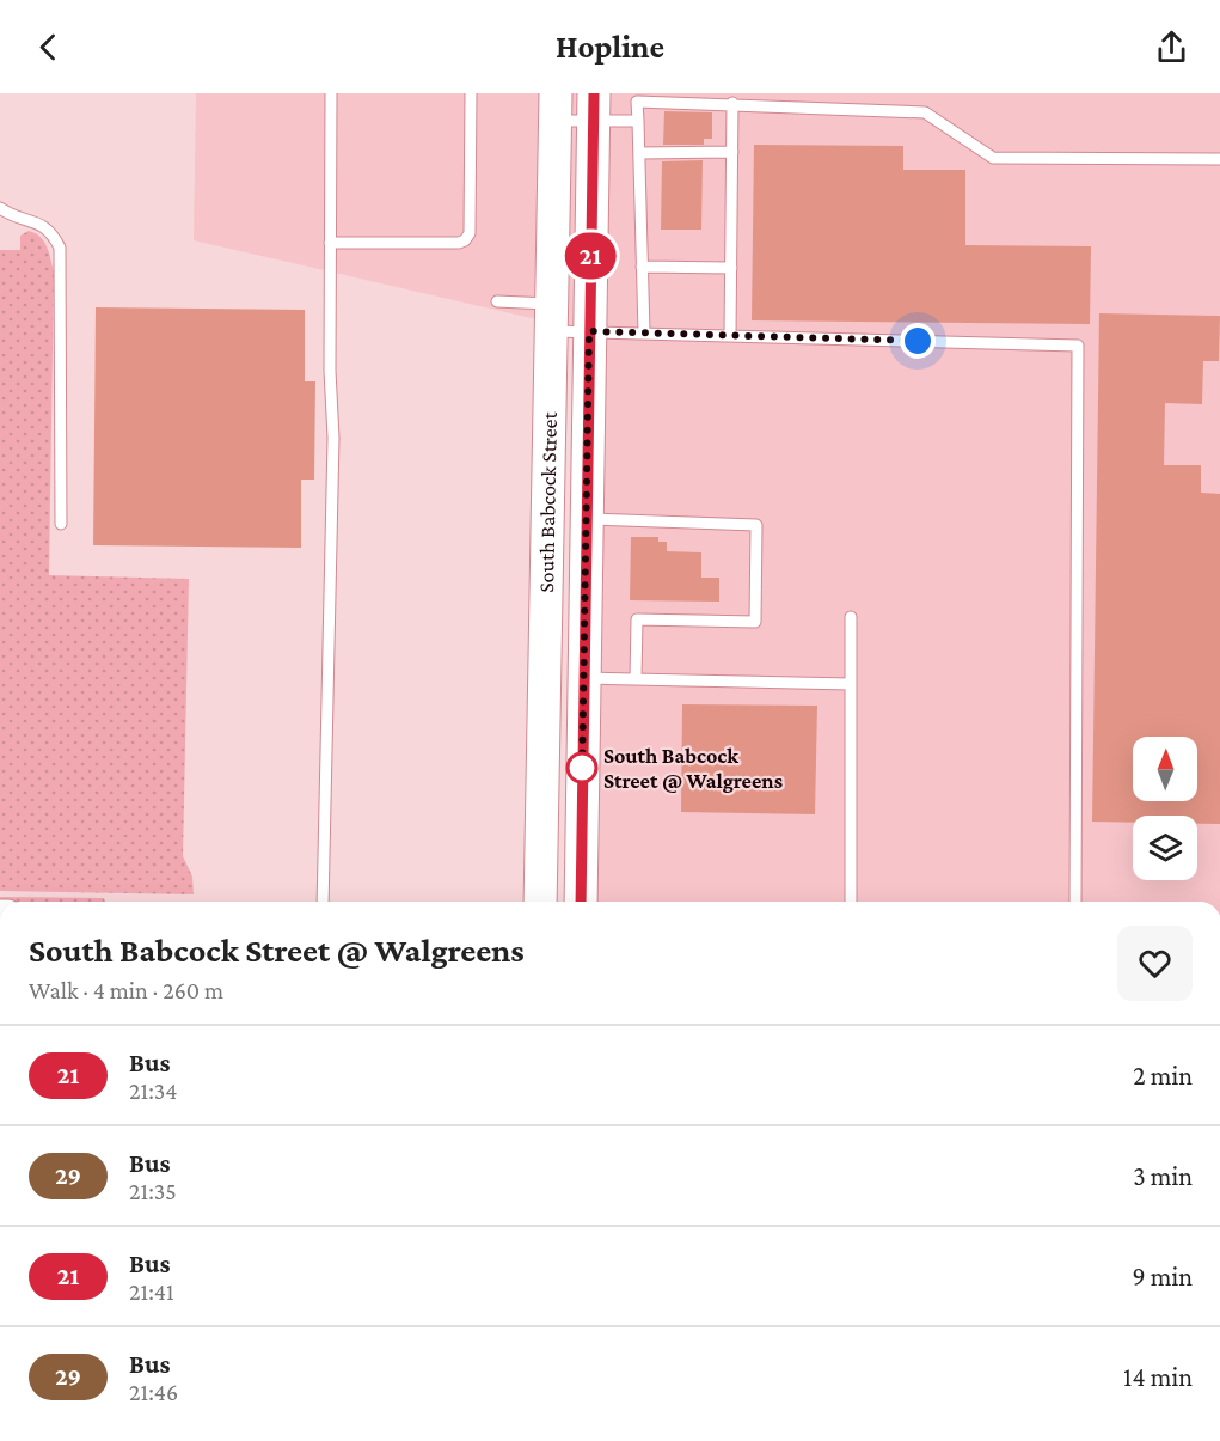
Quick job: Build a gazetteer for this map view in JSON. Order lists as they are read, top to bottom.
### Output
{
  "streets": {
    "main road": ["South Babcock Street"]
  },
  "places": ["South Babcock Street @ Walgreens"],
  "lines": ["bus line 21"],
  "north": "top",
  "page": {
    "header": "Hopline",
    "on_map": "21",
    "heading": ["South Babcock Street @ Walgreens", "Walk · 4 min · 260 m"],
    "list": [
      {
        "mark": "21",
        "name": "Bus",
        "note": "21:34",
        "value": "2 min"
      },
      {
        "mark": "29",
        "name": "Bus",
        "note": "21:35",
        "value": "3 min"
      },
      {
        "mark": "21",
        "name": "Bus",
        "note": "21:41",
        "value": "9 min"
      },
      {
        "mark": "29",
        "name": "Bus",
        "note": "21:46",
        "value": "14 min"
      }
    ]
  }
}
